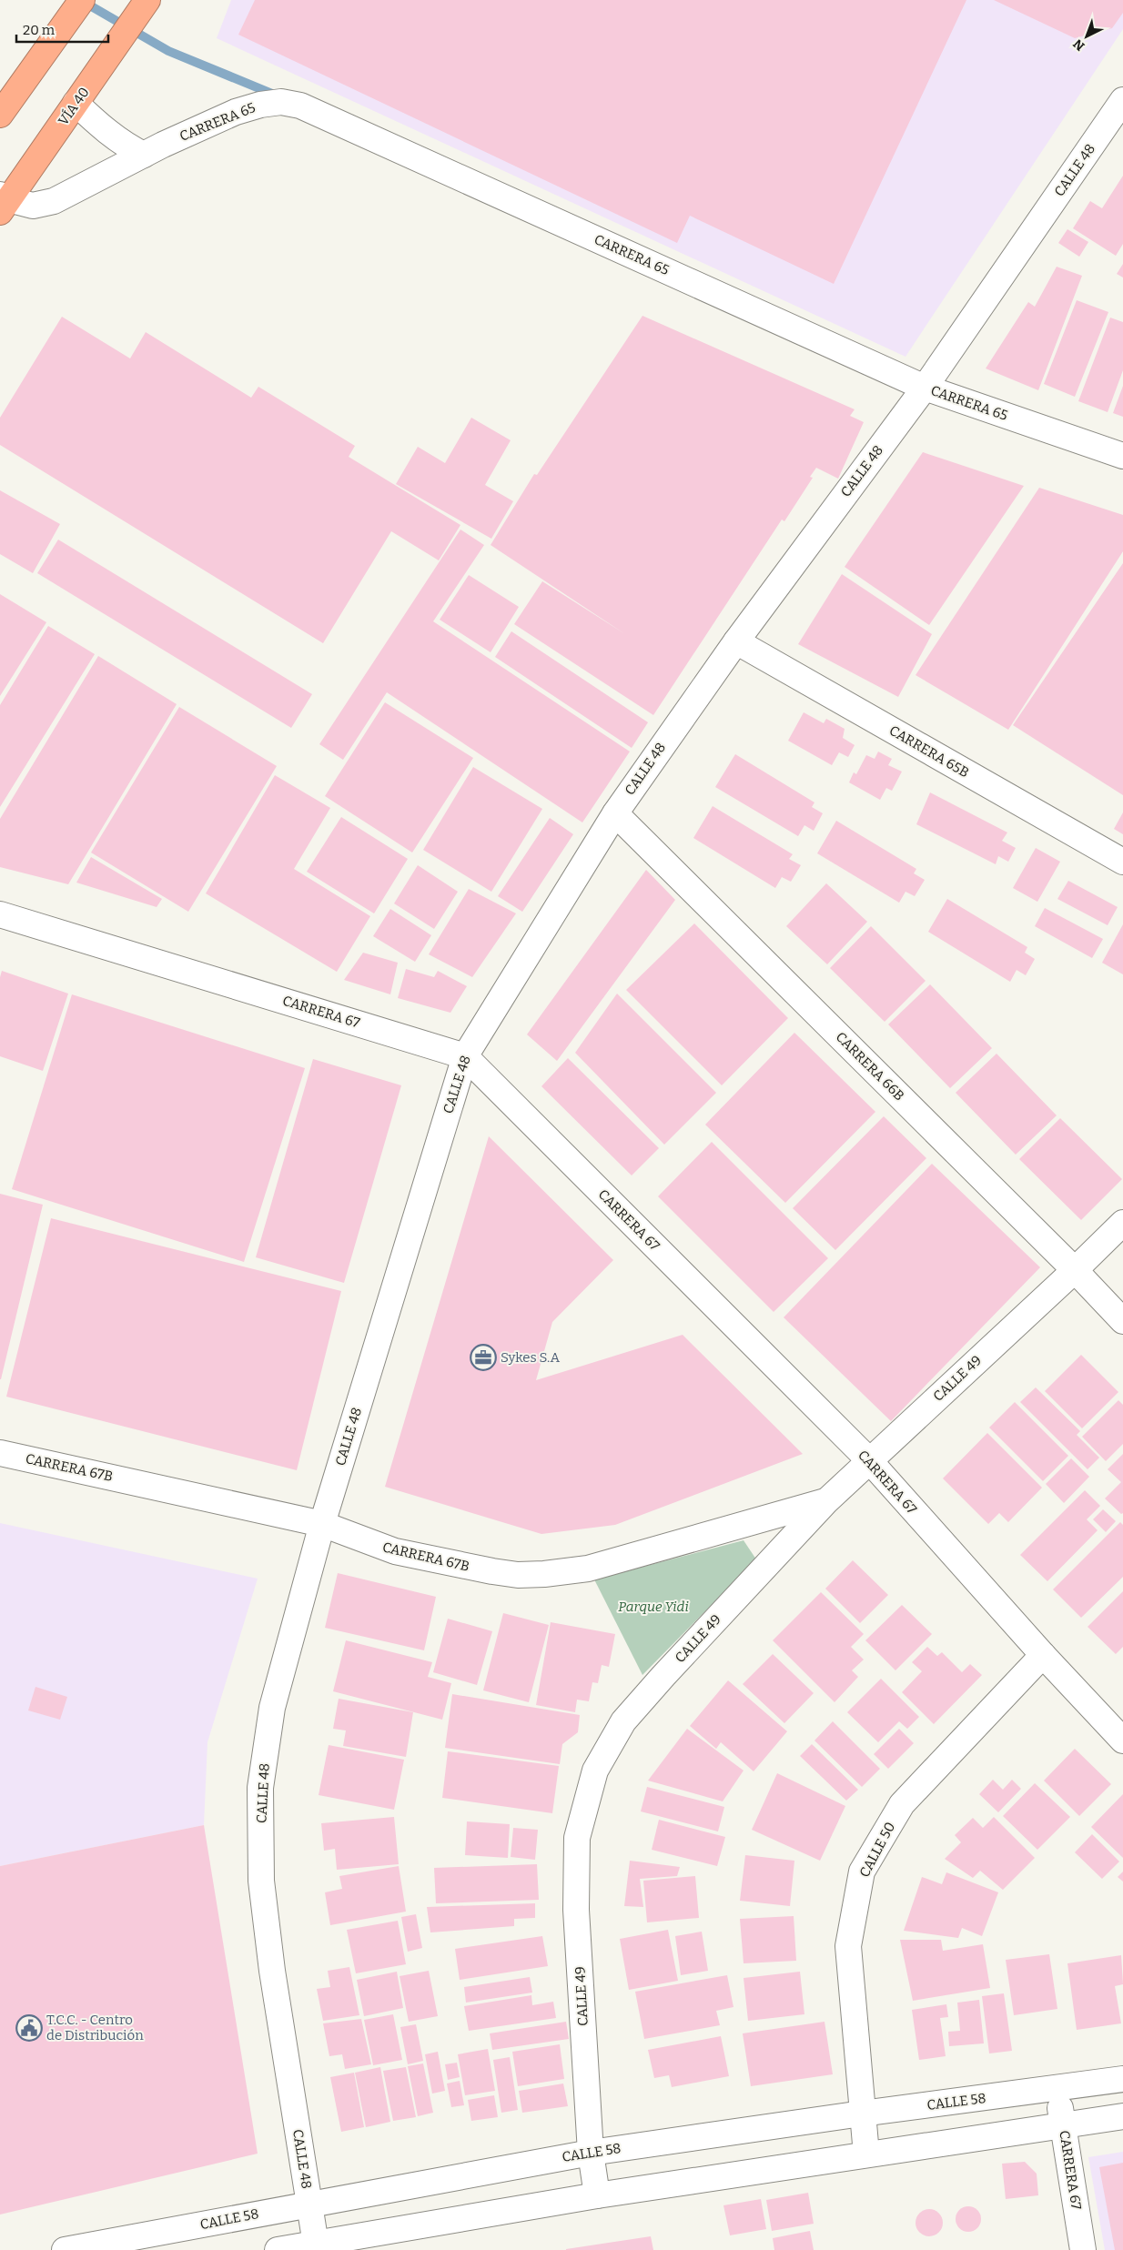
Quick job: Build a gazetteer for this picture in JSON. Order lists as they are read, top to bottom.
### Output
{
  "streets": {
    "highway": ["VÍA 40"],
    "street": [
      "CARRERA 65",
      "CALLE 48",
      "CARRERA 65B",
      "CARRERA 67",
      "CARRERA 66B",
      "CALLE 49",
      "CARRERA 67B",
      "CALLE 50",
      "CALLE 58"
    ]
  },
  "crossings": [
    ["VÍA 40", "CARRERA 65"],
    ["CARRERA 65", "CALLE 48"],
    ["CALLE 48", "CARRERA 65B"],
    ["CALLE 48", "CARRERA 67"],
    ["CALLE 48", "CARRERA 66B"],
    ["CALLE 48", "CARRERA 67B"],
    ["CALLE 48", "CALLE 58"],
    ["CARRERA 67", "CALLE 49"],
    ["CARRERA 67", "CALLE 50"],
    ["CARRERA 67", "CALLE 58"],
    ["CARRERA 66B", "CALLE 49"],
    ["CALLE 49", "CARRERA 67B"],
    ["CALLE 49", "CALLE 58"],
    ["CALLE 50", "CALLE 58"]
  ],
  "parks": ["Parque Yidi"],
  "places": {
    "office": ["Sykes S.A"],
    "public building": ["T.C.C. - Centro de Distribución"]
  },
  "scale_bar": "20 m",
  "north": "bottom left"
}
